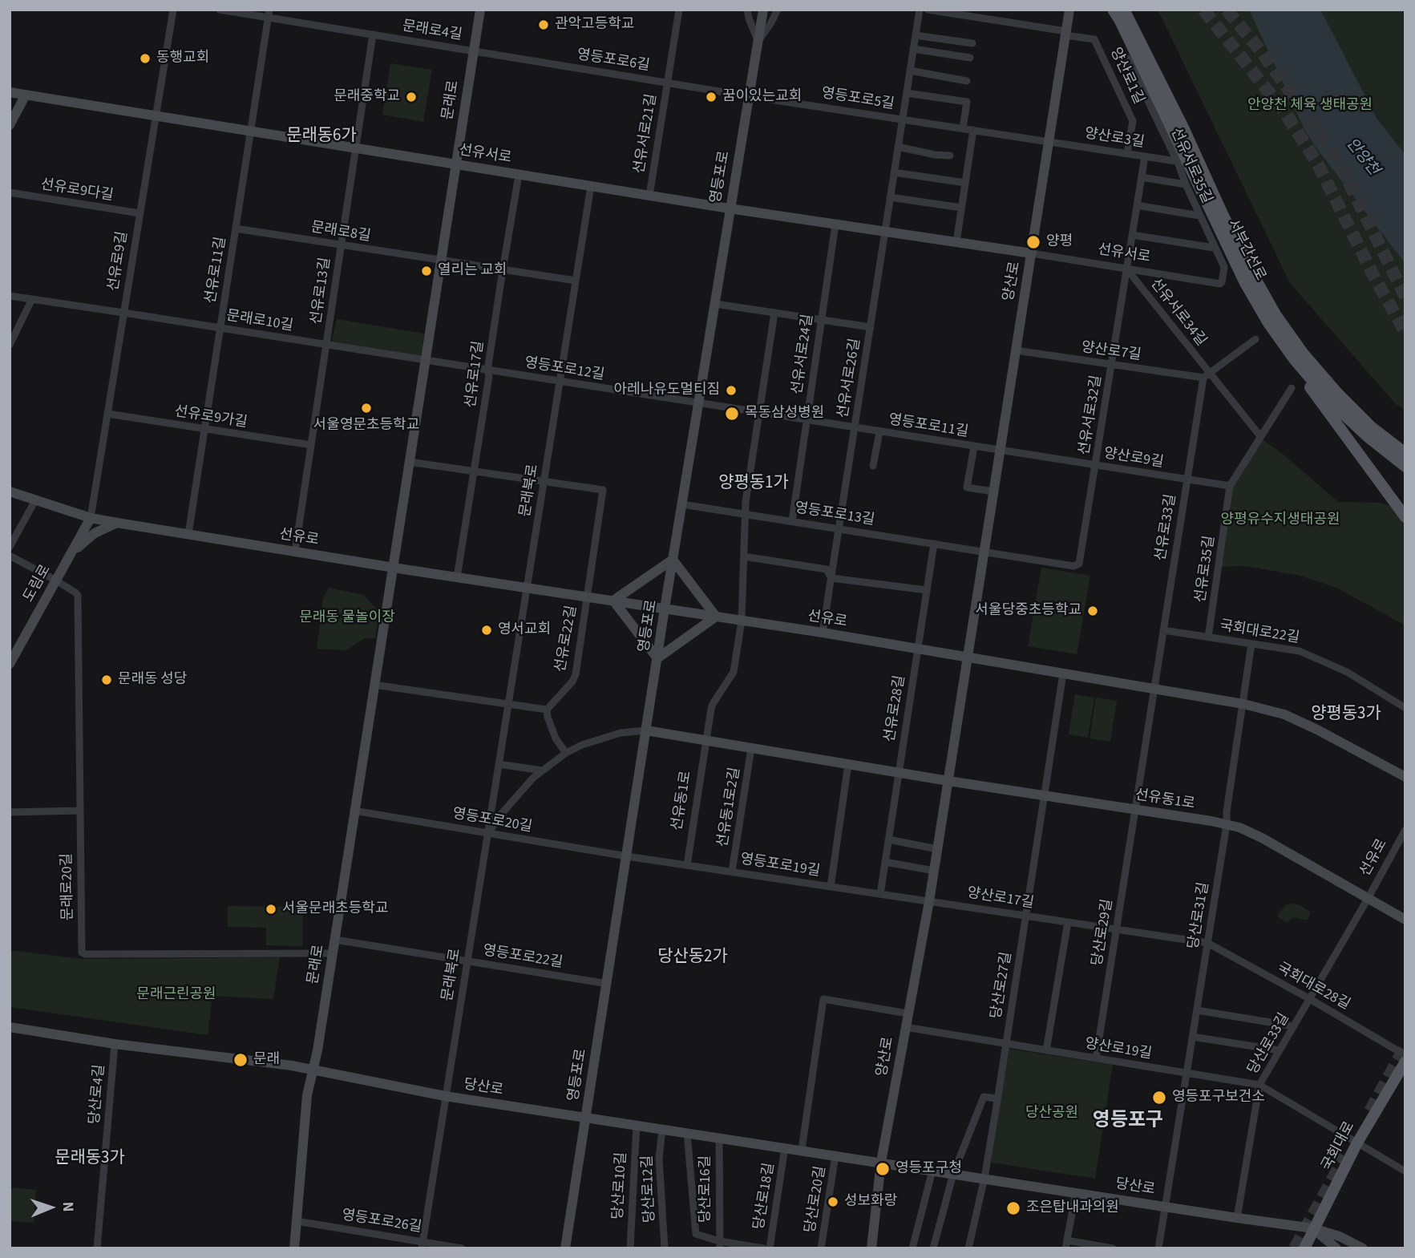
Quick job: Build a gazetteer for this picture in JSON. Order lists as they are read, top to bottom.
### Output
{
  "streets": {
    "main road": [
      "문래로",
      "선유서로",
      "영등포로",
      "서부간선로",
      "양산로",
      "선유로",
      "도림로",
      "선유동1로",
      "당산로",
      "국회대로"
    ],
    "street": [
      "문래로4길",
      "영등포로6길",
      "양산로1길",
      "영등포로5길",
      "선유서로21길",
      "양산로3길",
      "선유서로35길",
      "선유로9다길",
      "문래로8길",
      "선유로9길",
      "선유로11길",
      "선유로13길",
      "선유서로34길",
      "문래로10길",
      "양산로7길",
      "선유서로24길",
      "영등포로12길",
      "선유로17길",
      "선유서로26길",
      "선유서로32길",
      "선유로9가길",
      "영등포로11길",
      "양산로9길",
      "문래북로",
      "영등포로13길",
      "선유로33길",
      "선유로35길",
      "국회대로22길",
      "선유로22길",
      "선유로28길",
      "선유동1로2길",
      "영등포로20길",
      "영등포로19길",
      "문래로20길",
      "양산로17길",
      "당산로31길",
      "당산로29길",
      "영등포로22길",
      "당산로27길",
      "국회대로28길",
      "당산로33길",
      "양산로19길",
      "당산로4길",
      "당산로10길",
      "당산로12길",
      "당산로16길",
      "당산로18길",
      "당산로20길",
      "영등포로26길"
    ]
  },
  "crossings": [
    ["문래로4길", "영등포로6길"],
    ["문래로4길", "문래로"],
    ["문래로4길", "선유로11길"],
    ["문래로4길", "선유로13길"],
    ["영등포로6길", "영등포로5길"],
    ["영등포로6길", "문래로"],
    ["영등포로6길", "선유서로21길"],
    ["영등포로6길", "영등포로"],
    ["양산로1길", "양산로3길"],
    ["양산로1길", "양산로"],
    ["영등포로5길", "양산로3길"],
    ["영등포로5길", "영등포로"],
    ["영등포로5길", "양산로"],
    ["영등포로5길", "선유서로26길"],
    ["문래로", "선유서로"],
    ["문래로", "문래로8길"],
    ["문래로", "문래로10길"],
    ["문래로", "영등포로12길"],
    ["문래로", "선유로"],
    ["문래로", "영등포로20길"],
    ["문래로", "문래로20길"],
    ["문래로", "영등포로22길"],
    ["문래로", "당산로"],
    ["문래로", "영등포로26길"],
    ["선유서로21길", "선유서로"],
    ["양산로3길", "선유서로35길"],
    ["양산로3길", "양산로"],
    ["양산로3길", "선유서로32길"],
    ["선유서로", "선유서로35길"],
    ["선유서로", "영등포로"],
    ["선유서로", "선유로9길"],
    ["선유서로", "선유로11길"],
    ["선유서로", "양산로"],
    ["선유서로", "선유로13길"],
    ["선유서로", "선유서로34길"],
    ["선유서로", "선유서로24길"],
    ["선유서로", "선유로17길"],
    ["선유서로", "선유서로26길"],
    ["선유서로", "선유서로32길"],
    ["선유서로", "문래북로"],
    ["영등포로", "영등포로12길"],
    ["영등포로", "영등포로11길"],
    ["영등포로", "영등포로13길"],
    ["영등포로", "선유로"],
    ["영등포로", "선유동1로"],
    ["영등포로", "영등포로20길"],
    ["영등포로", "영등포로19길"],
    ["영등포로", "영등포로22길"],
    ["영등포로", "당산로"],
    ["선유로9다길", "선유로9길"],
    ["문래로8길", "선유로11길"],
    ["문래로8길", "선유로13길"],
    ["선유로9길", "문래로10길"],
    ["선유로9길", "선유로9가길"],
    ["선유로9길", "선유로"],
    ["선유로9길", "도림로"],
    ["선유로11길", "문래로10길"],
    ["선유로11길", "선유로9가길"],
    ["선유로11길", "선유로"],
    ["양산로", "양산로7길"],
    ["양산로", "선유서로32길"],
    ["양산로", "영등포로11길"],
    ["양산로", "양산로9길"],
    ["양산로", "영등포로13길"],
    ["양산로", "선유로"],
    ["양산로", "선유동1로"],
    ["양산로", "영등포로19길"],
    ["양산로", "양산로17길"],
    ["양산로", "양산로19길"],
    ["양산로", "당산로"],
    ["선유로13길", "문래로10길"],
    ["선유로13길", "선유로9가길"],
    ["선유로13길", "선유로"],
    ["선유서로34길", "양산로7길"],
    ["선유서로34길", "선유서로32길"],
    ["선유서로34길", "선유로33길"],
    ["선유서로34길", "선유로35길"],
    ["문래로10길", "영등포로12길"],
    ["양산로7길", "선유서로32길"],
    ["양산로7길", "선유로33길"],
    ["선유서로24길", "영등포로11길"],
    ["선유서로24길", "영등포로13길"],
    ["영등포로12길", "선유로17길"],
    ["영등포로12길", "영등포로11길"],
    ["영등포로12길", "문래북로"],
    ["선유로17길", "선유로"],
    ["선유서로26길", "영등포로11길"],
    ["선유서로26길", "영등포로13길"],
    ["선유서로26길", "선유로"],
    ["선유서로32길", "양산로9길"],
    ["선유서로32길", "영등포로13길"],
    ["영등포로11길", "양산로9길"],
    ["양산로9길", "선유로33길"],
    ["양산로9길", "선유로35길"],
    ["문래북로", "선유로"],
    ["문래북로", "영등포로20길"],
    ["문래북로", "영등포로22길"],
    ["문래북로", "당산로"],
    ["문래북로", "영등포로26길"],
    ["영등포로13길", "선유로28길"],
    ["선유로33길", "선유로"],
    ["선유로33길", "국회대로22길"],
    ["선유로", "도림로"],
    ["선유로", "선유로22길"],
    ["선유로", "선유로28길"],
    ["선유로", "선유동1로"],
    ["선유로", "당산로33길"],
    ["선유로35길", "국회대로22길"],
    ["도림로", "문래로20길"],
    ["선유로28길", "선유동1로"],
    ["선유동1로", "선유동1로2길"],
    ["선유동1로", "영등포로19길"],
    ["선유동1로", "당산로31길"],
    ["선유동1로", "당산로29길"],
    ["선유동1로", "당산로27길"],
    ["선유동1로", "당산로33길"],
    ["선유동1로2길", "영등포로19길"],
    ["영등포로20길", "영등포로19길"],
    ["영등포로19길", "양산로17길"],
    ["양산로17길", "당산로31길"],
    ["양산로17길", "당산로29길"],
    ["양산로17길", "당산로27길"],
    ["양산로17길", "국회대로28길"],
    ["당산로31길", "국회대로28길"],
    ["당산로31길", "양산로19길"],
    ["당산로31길", "당산로"],
    ["당산로29길", "양산로19길"],
    ["당산로27길", "양산로19길"],
    ["당산로27길", "당산로"],
    ["국회대로28길", "당산로33길"],
    ["당산로33길", "양산로19길"],
    ["당산로33길", "당산로"],
    ["당산로", "당산로4길"],
    ["당산로", "국회대로"],
    ["당산로", "당산로10길"],
    ["당산로", "당산로12길"],
    ["당산로", "당산로16길"],
    ["당산로", "당산로18길"],
    ["당산로", "당산로20길"]
  ],
  "districts": [
    "문래동6가",
    "양평동1가",
    "양평동3가",
    "당산동2가",
    "영등포구",
    "문래동3가"
  ],
  "water": ["안양천"],
  "parks": [
    "안양천 체육 생태공원",
    "양평유수지생태공원",
    "문래동 물놀이장",
    "문래근린공원",
    "당산공원"
  ],
  "places": [
    "관악고등학교",
    "동행교회",
    "문래중학교",
    "꿈이있는교회",
    "양평",
    "열리는 교회",
    "아레나유도멀티짐",
    "서울영문초등학교",
    "목동삼성병원",
    "서울당중초등학교",
    "영서교회",
    "문래동 성당",
    "서울문래초등학교",
    "문래",
    "영등포구보건소",
    "영등포구청",
    "성보화랑",
    "조은탑내과의원"
  ],
  "north": "right"
}
